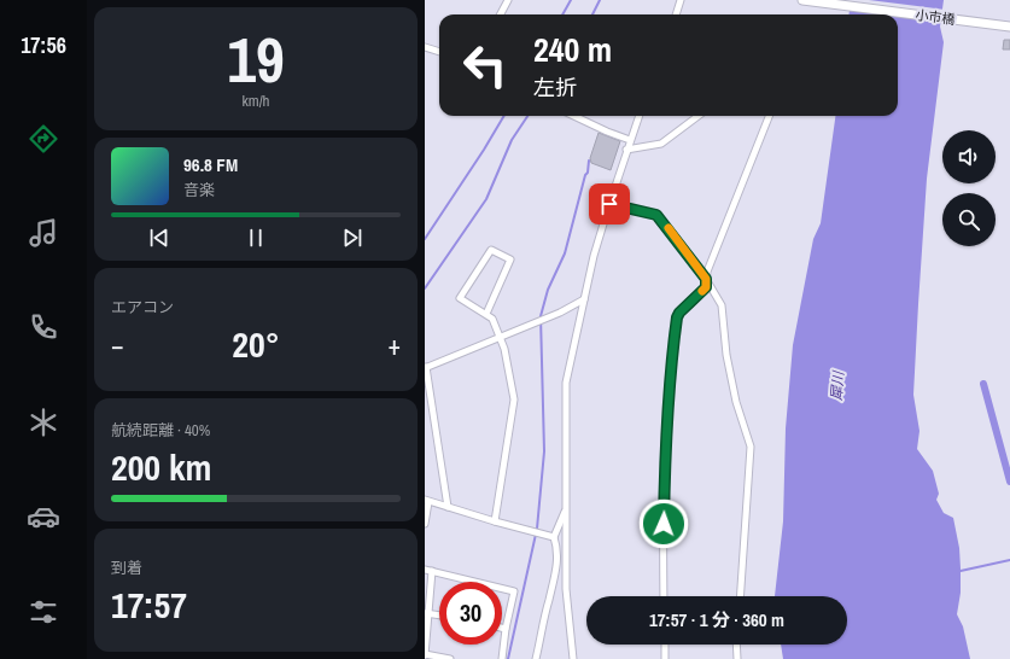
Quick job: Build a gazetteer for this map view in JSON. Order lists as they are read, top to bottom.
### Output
{
  "streets": {
    "main road": ["小市橋"]
  },
  "water": ["犀川"],
  "page": {
    "tabs": "17:56",
    "tile": [
      ["19", "km/h"],
      "エアコン",
      ["航続距離 · 40%", "200 km"],
      ["到着", "17:57"]
    ],
    "turn": ["240 m", "左折"],
    "song": ["96.8 FM", "音楽"],
    "heat": ["−", "20°", "+"],
    "limit": "30",
    "trip": "17:57 · 1 分 · 360 m"
  }
}
